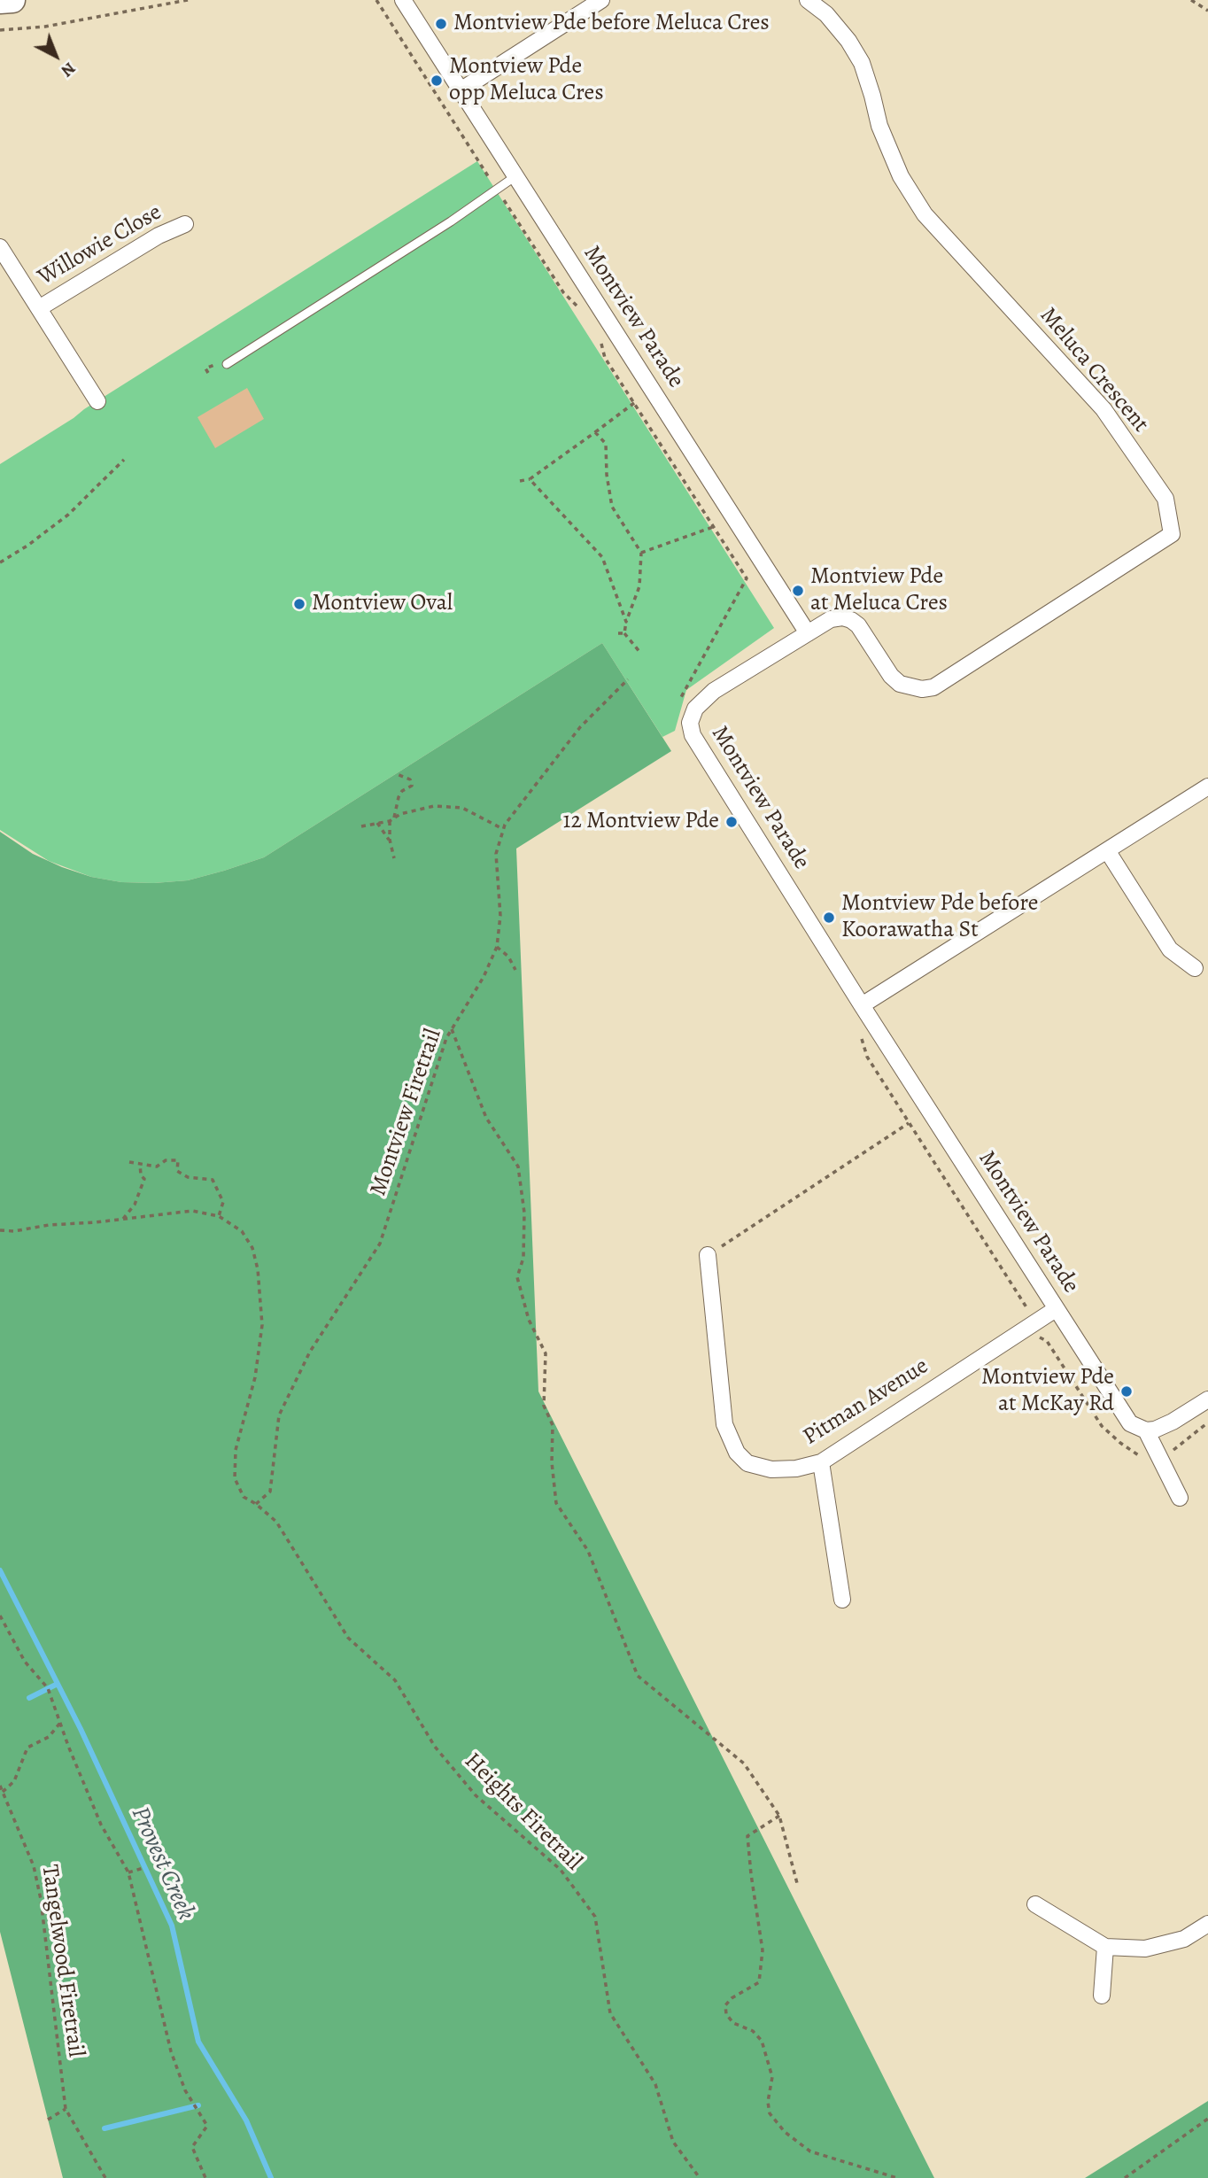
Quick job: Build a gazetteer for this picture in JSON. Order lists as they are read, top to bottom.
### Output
{
  "streets": {
    "street": [
      "Willowie Close",
      "Montview Parade",
      "Meluca Crescent",
      "Pitman Avenue"
    ],
    "path": ["Montview Firetrail", "Heights Firetrail", "Tangelwood Firetrail"]
  },
  "crossings": [
    ["Montview Parade", "Meluca Crescent"],
    ["Montview Parade", "Pitman Avenue"],
    ["Montview Firetrail", "Heights Firetrail"]
  ],
  "water": ["Provest Creek"],
  "places": [
    "Montview Pde before Meluca Cres",
    "Montview Pde opp Meluca Cres",
    "Montview Pde at Meluca Cres",
    "Montview Oval",
    "12 Montview Pde",
    "Montview Pde before Koorawatha St",
    "Montview Pde at McKay Rd"
  ],
  "north": "bottom right"
}
